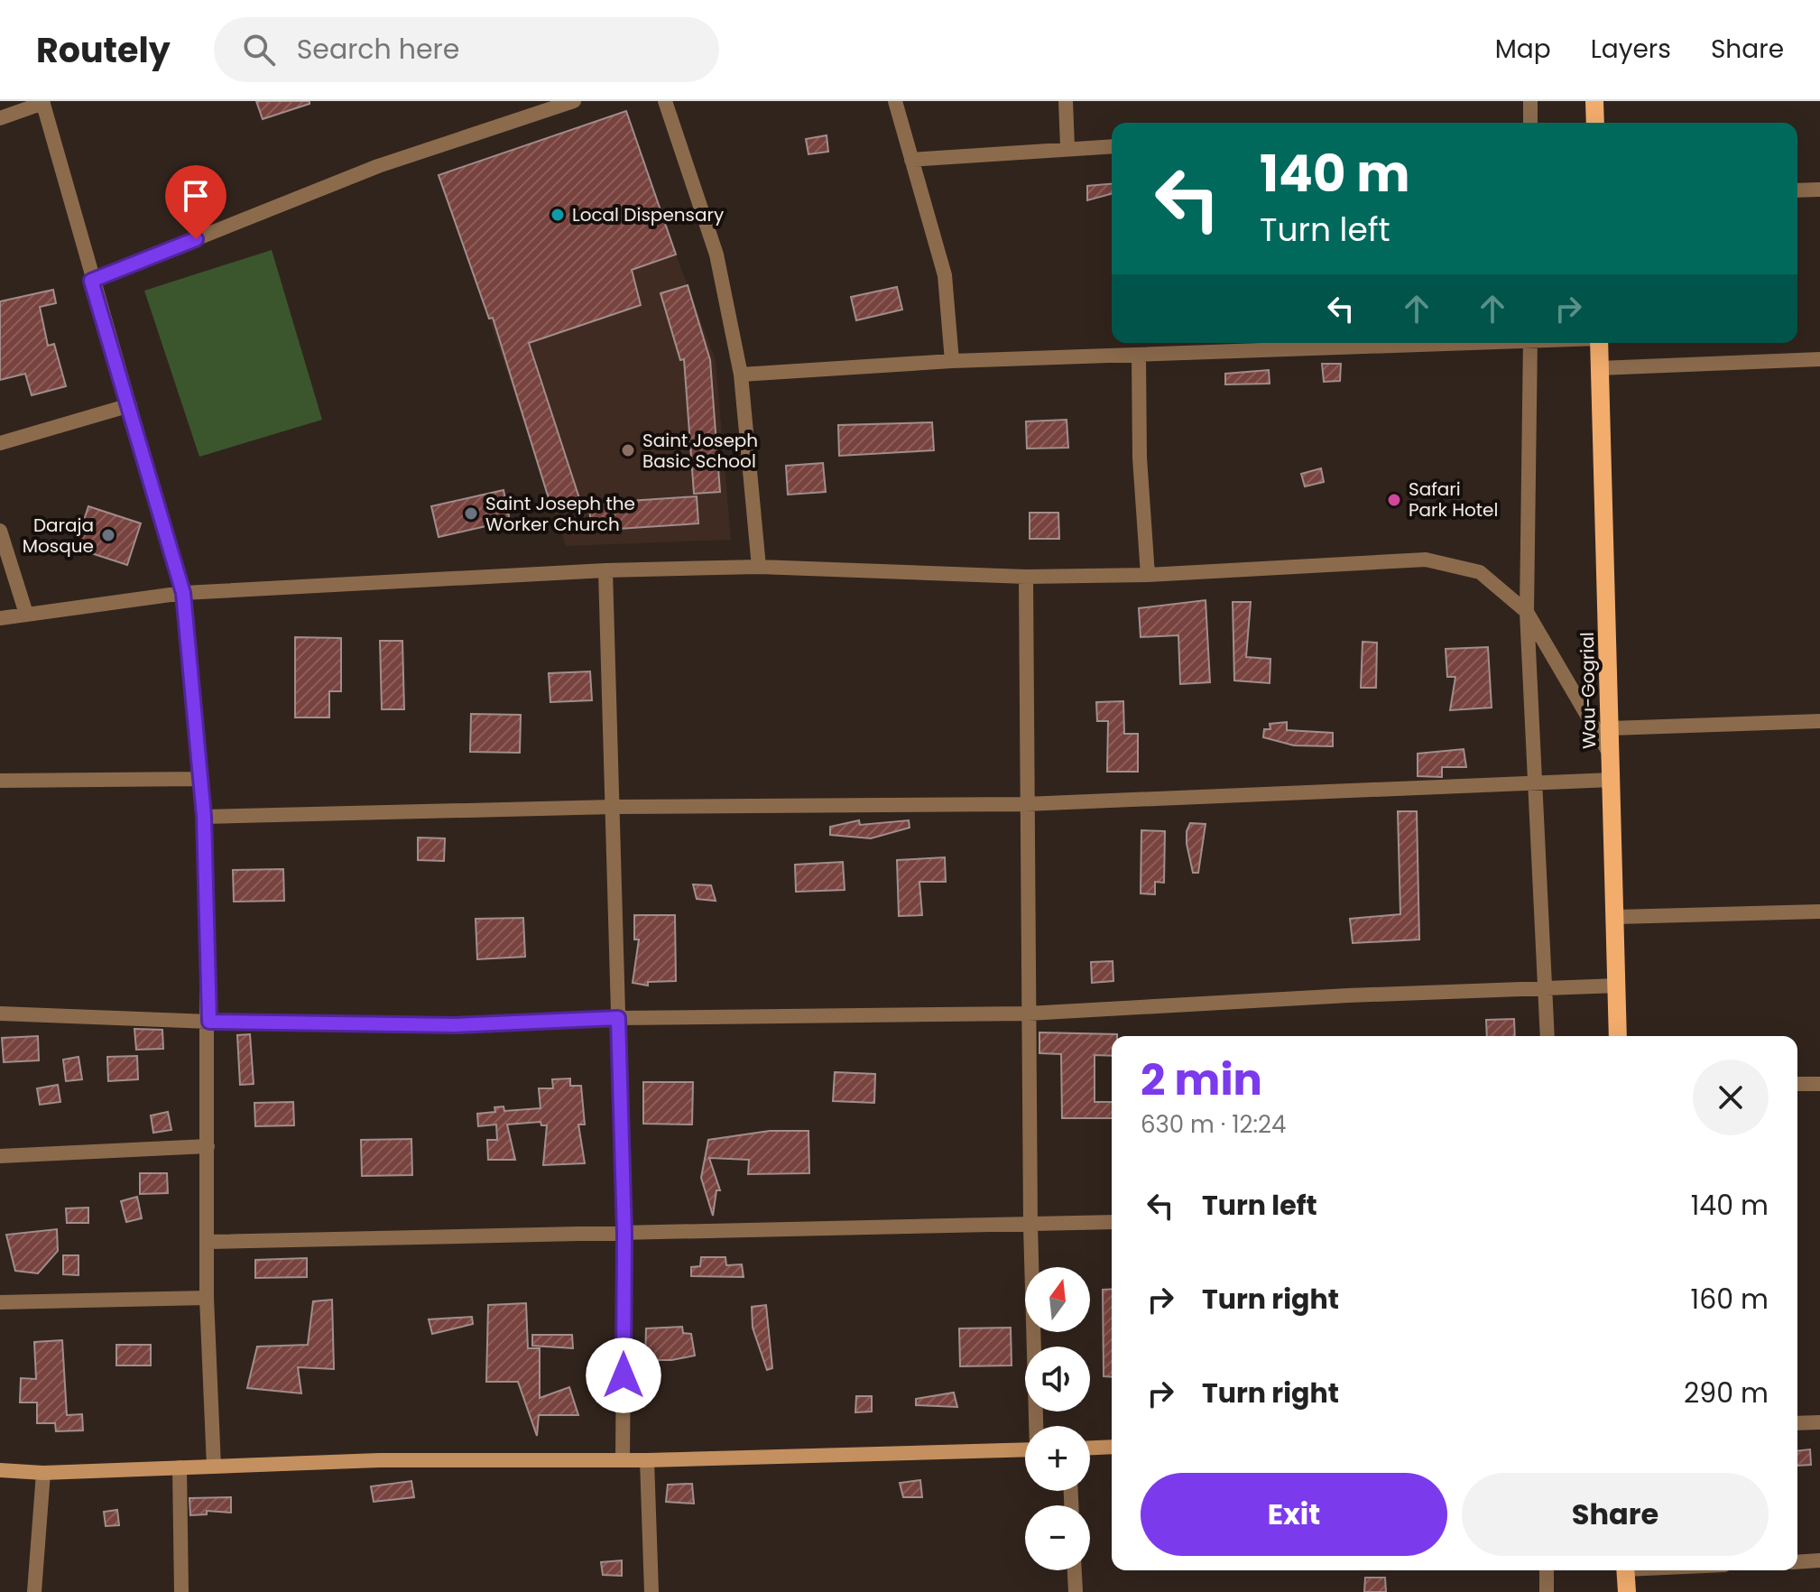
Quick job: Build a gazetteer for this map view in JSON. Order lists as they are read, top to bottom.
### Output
{
  "streets": {
    "main road": ["Wau-Gogrial"]
  },
  "places": [
    "Local Dispensary",
    "Saint Joseph Basic School",
    "Safari Park Hotel",
    "Saint Joseph the Worker Church",
    "Daraja Mosque"
  ],
  "north": "top",
  "page": {
    "header": "Routely",
    "search": "Search here",
    "nav": ["Map", "Layers", "Share"],
    "turn": ["140 m", "Turn left"],
    "heading": ["2 min", "630 m · 12:24"],
    "list": [
      {
        "name": "Turn left",
        "value": "140 m"
      },
      {
        "name": "Turn right",
        "value": "160 m"
      },
      {
        "name": "Turn right",
        "value": "290 m"
      }
    ],
    "map_buttons": ["+", "−"],
    "buttons": ["Exit", "Share"]
  }
}
